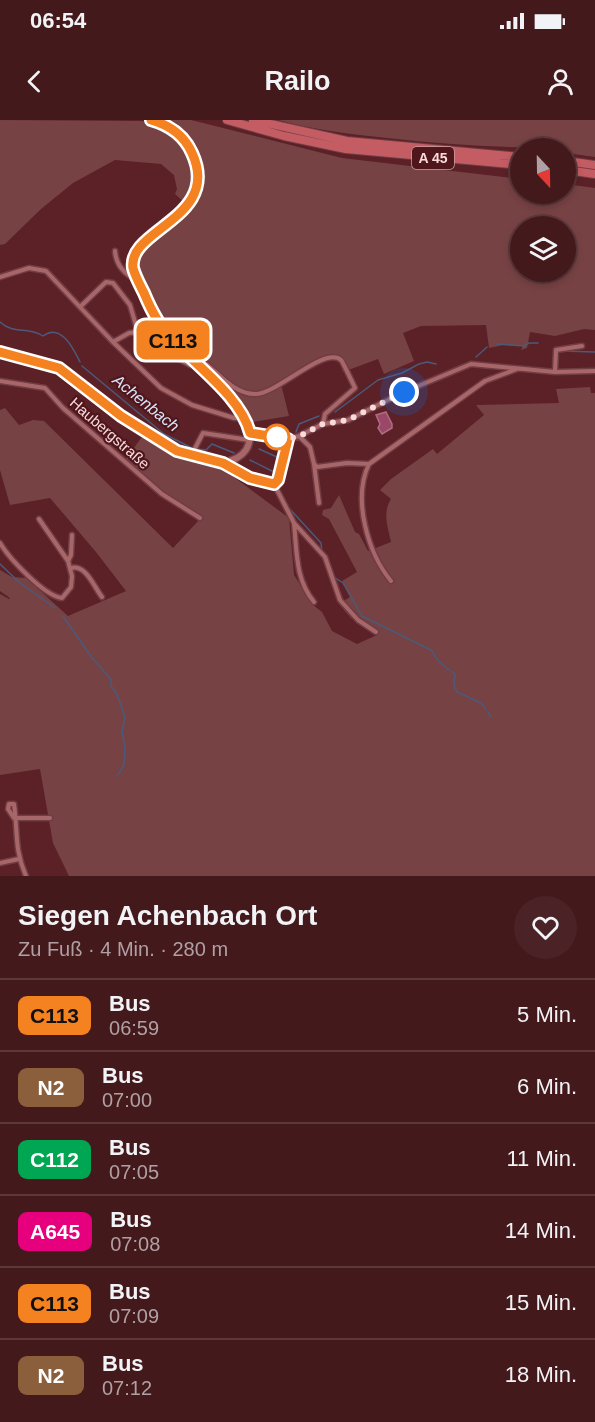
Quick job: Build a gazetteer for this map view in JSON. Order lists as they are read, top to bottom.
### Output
{
  "streets": {
    "highway": ["A 45"],
    "street": ["Haubergstraße"]
  },
  "water": ["Achenbach"],
  "lines": ["bus line C113"],
  "north": "bottom",
  "page": {
    "status": "06:54",
    "header": "Railo",
    "on_map": "C113",
    "heading": ["Siegen Achenbach Ort", "Zu Fuß · 4 Min. · 280 m"],
    "list": [
      {
        "mark": "C113",
        "name": "Bus",
        "note": "06:59",
        "value": "5 Min."
      },
      {
        "mark": "N2",
        "name": "Bus",
        "note": "07:00",
        "value": "6 Min."
      },
      {
        "mark": "C112",
        "name": "Bus",
        "note": "07:05",
        "value": "11 Min."
      },
      {
        "mark": "A645",
        "name": "Bus",
        "note": "07:08",
        "value": "14 Min."
      },
      {
        "mark": "C113",
        "name": "Bus",
        "note": "07:09",
        "value": "15 Min."
      },
      {
        "mark": "N2",
        "name": "Bus",
        "note": "07:12",
        "value": "18 Min."
      }
    ]
  }
}
